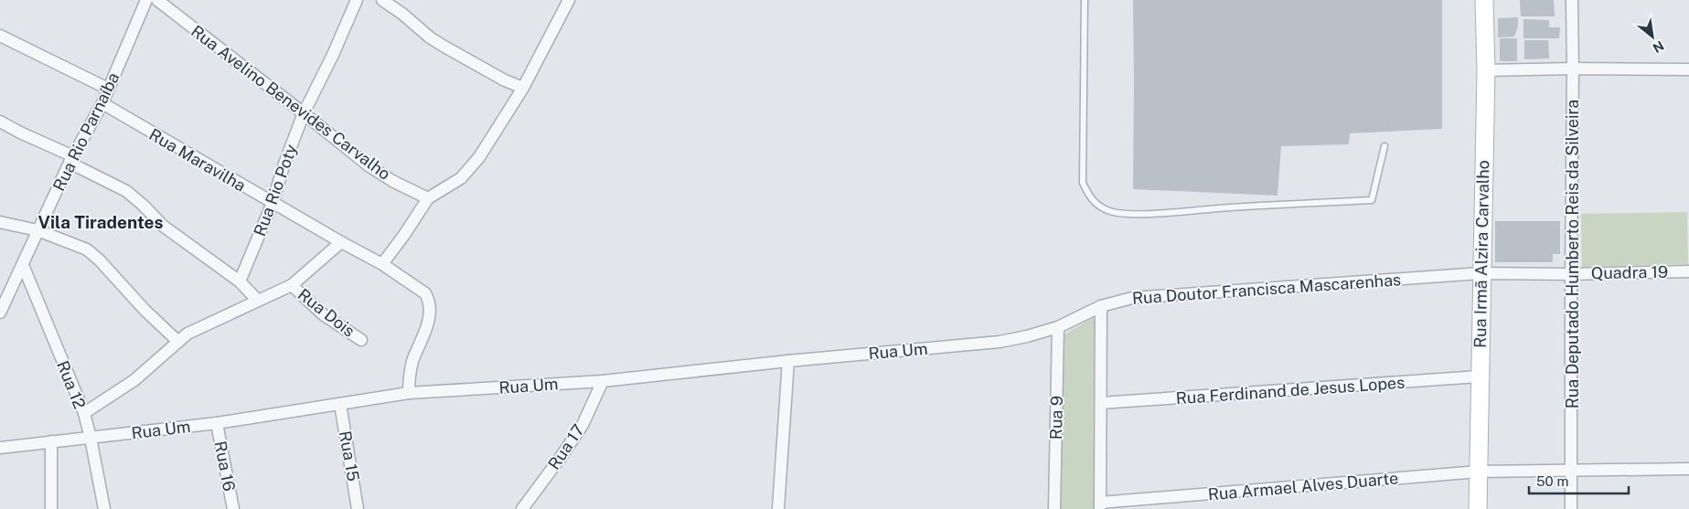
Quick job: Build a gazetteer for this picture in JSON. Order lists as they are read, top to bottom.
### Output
{
  "streets": {
    "street": [
      "Rua Avelino Benevides Carvalho",
      "Rua Rio Parnaíba",
      "Rua Maravilha",
      "Rua Rio Poty",
      "Rua Irmã Alzira Carvalho",
      "Rua Deputado Humberto Reis da Silveira",
      "Quadra 19",
      "Rua Doutor Francisca Mascarenhas",
      "Rua Dois",
      "Rua Um",
      "Rua 12",
      "Rua Ferdinand de Jesus Lopes",
      "Rua 9",
      "Rua 17",
      "Rua 15",
      "Rua 16",
      "Rua Armael Alves Duarte"
    ]
  },
  "crossings": [
    ["Rua Avelino Benevides Carvalho", "Rua Rio Poty"],
    ["Rua Rio Parnaíba", "Rua Maravilha"],
    ["Rua Rio Parnaíba", "Rua 12"],
    ["Rua Maravilha", "Rua Rio Poty"],
    ["Rua Irmã Alzira Carvalho", "Quadra 19"],
    ["Rua Irmã Alzira Carvalho", "Rua Doutor Francisca Mascarenhas"],
    ["Rua Irmã Alzira Carvalho", "Rua Ferdinand de Jesus Lopes"],
    ["Rua Irmã Alzira Carvalho", "Rua Armael Alves Duarte"],
    ["Rua Deputado Humberto Reis da Silveira", "Quadra 19"],
    ["Rua Deputado Humberto Reis da Silveira", "Rua Armael Alves Duarte"],
    ["Quadra 19", "Rua Doutor Francisca Mascarenhas"],
    ["Rua Doutor Francisca Mascarenhas", "Rua Um"],
    ["Rua Doutor Francisca Mascarenhas", "Rua 9"],
    ["Rua Um", "Rua 12"],
    ["Rua Um", "Rua 9"],
    ["Rua Um", "Rua 17"],
    ["Rua Um", "Rua 15"],
    ["Rua Um", "Rua 16"]
  ],
  "districts": ["Vila Tiradentes"],
  "scale_bar": "50 m",
  "north": "bottom right"
}
